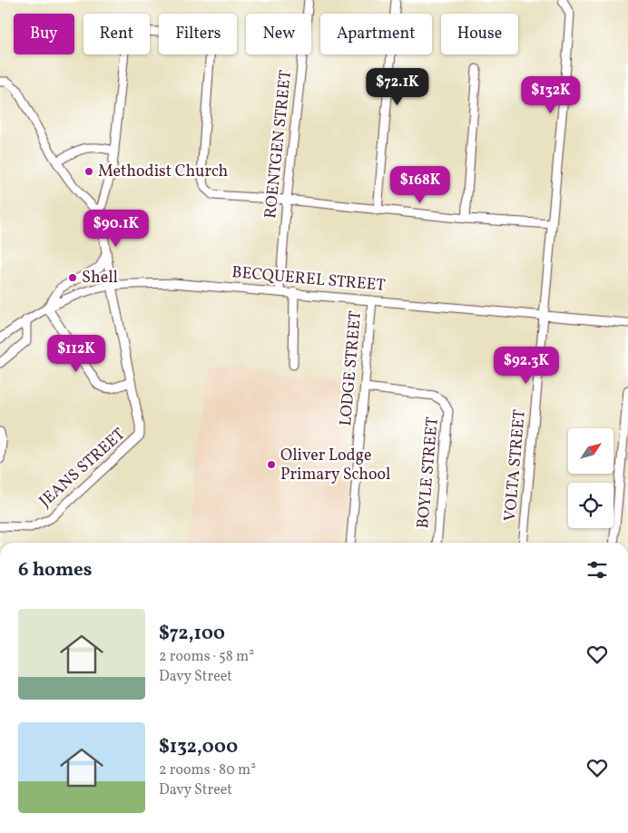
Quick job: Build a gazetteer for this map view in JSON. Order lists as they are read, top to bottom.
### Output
{
  "streets": {
    "street": [
      "ROENTGEN STREET",
      "BECQUEREL STREET",
      "LODGE STREET",
      "VOLTA STREET",
      "JEANS STREET",
      "BOYLE STREET"
    ]
  },
  "crossings": [
    ["ROENTGEN STREET", "BECQUEREL STREET"],
    ["BECQUEREL STREET", "LODGE STREET"],
    ["BECQUEREL STREET", "VOLTA STREET"],
    ["BECQUEREL STREET", "JEANS STREET"],
    ["LODGE STREET", "BOYLE STREET"]
  ],
  "places": ["Methodist Church", "Shell", "Oliver Lodge Primary School"],
  "north": "top right",
  "page": {
    "chip": [
      "Buy",
      "Rent",
      "Filters",
      "New",
      "Apartment",
      "House"
    ],
    "price": [
      "$72.1K",
      "$132K",
      "$168K",
      "$90.1K",
      "$112K",
      "$92.3K"
    ],
    "heading": "6 homes",
    "list": [
      {
        "name": "$72,100",
        "note": "2 rooms · 58 m² · Davy Street"
      },
      {
        "name": "$132,000",
        "note": "2 rooms · 80 m² · Davy Street"
      }
    ]
  }
}
